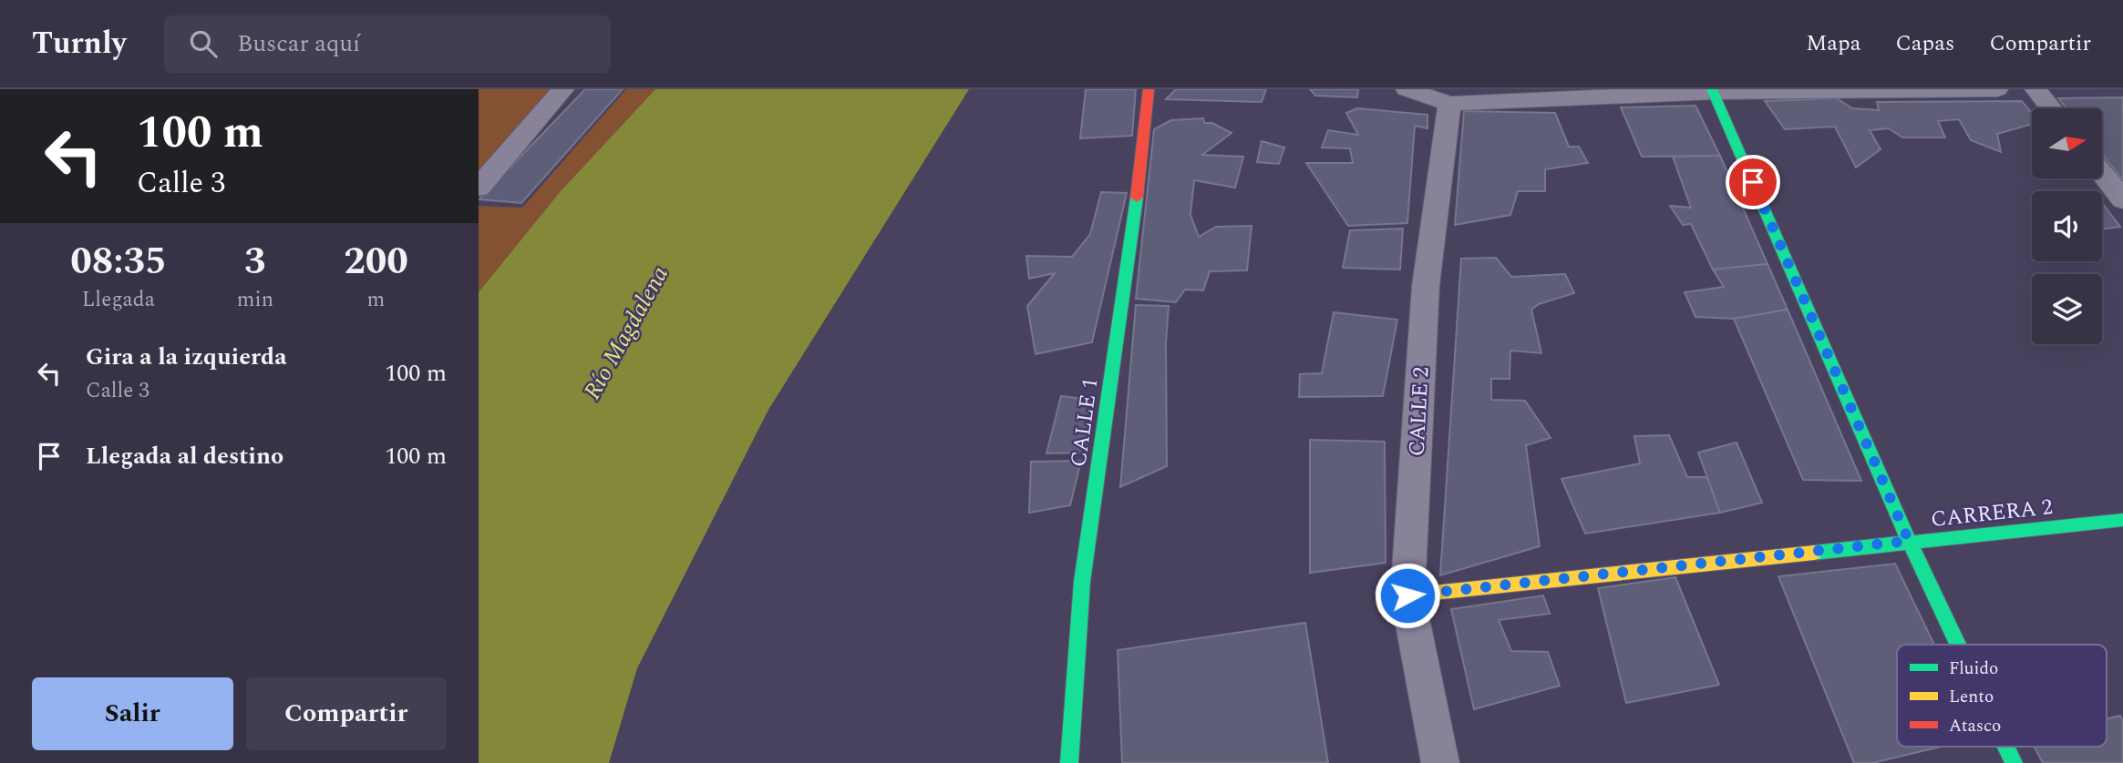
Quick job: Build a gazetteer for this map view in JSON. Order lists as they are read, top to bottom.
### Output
{
  "streets": {
    "street": ["CALLE 2", "CALLE 1", "CARRERA 2"]
  },
  "crossings": [
    ["CALLE 2", "CARRERA 2"]
  ],
  "water": ["Río Magdalena"],
  "legend": ["Fluido", "Lento", "Atasco"],
  "north": "right",
  "page": {
    "header": "Turnly",
    "search": "Buscar aquí",
    "nav": ["Mapa", "Capas", "Compartir"],
    "turn": ["100 m", "Calle 3"],
    "eta": [
      "08:35",
      "Llegada",
      "3",
      "min",
      "200",
      "m"
    ],
    "list": [
      {
        "name": "Gira a la izquierda",
        "note": "Calle 3",
        "value": "100 m"
      },
      {
        "name": "Llegada al destino",
        "value": "100 m"
      }
    ],
    "buttons": ["Salir", "Compartir"]
  }
}
